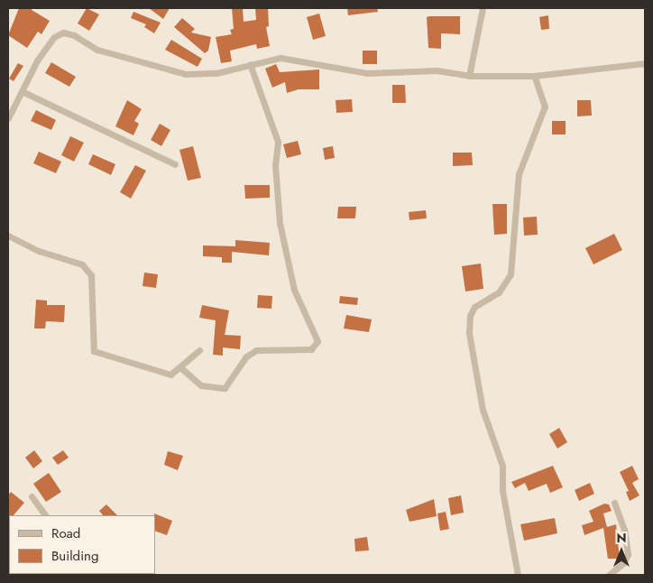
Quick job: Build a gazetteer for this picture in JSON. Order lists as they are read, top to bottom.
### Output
{
  "legend": ["Road", "Building"],
  "north": "top"
}
